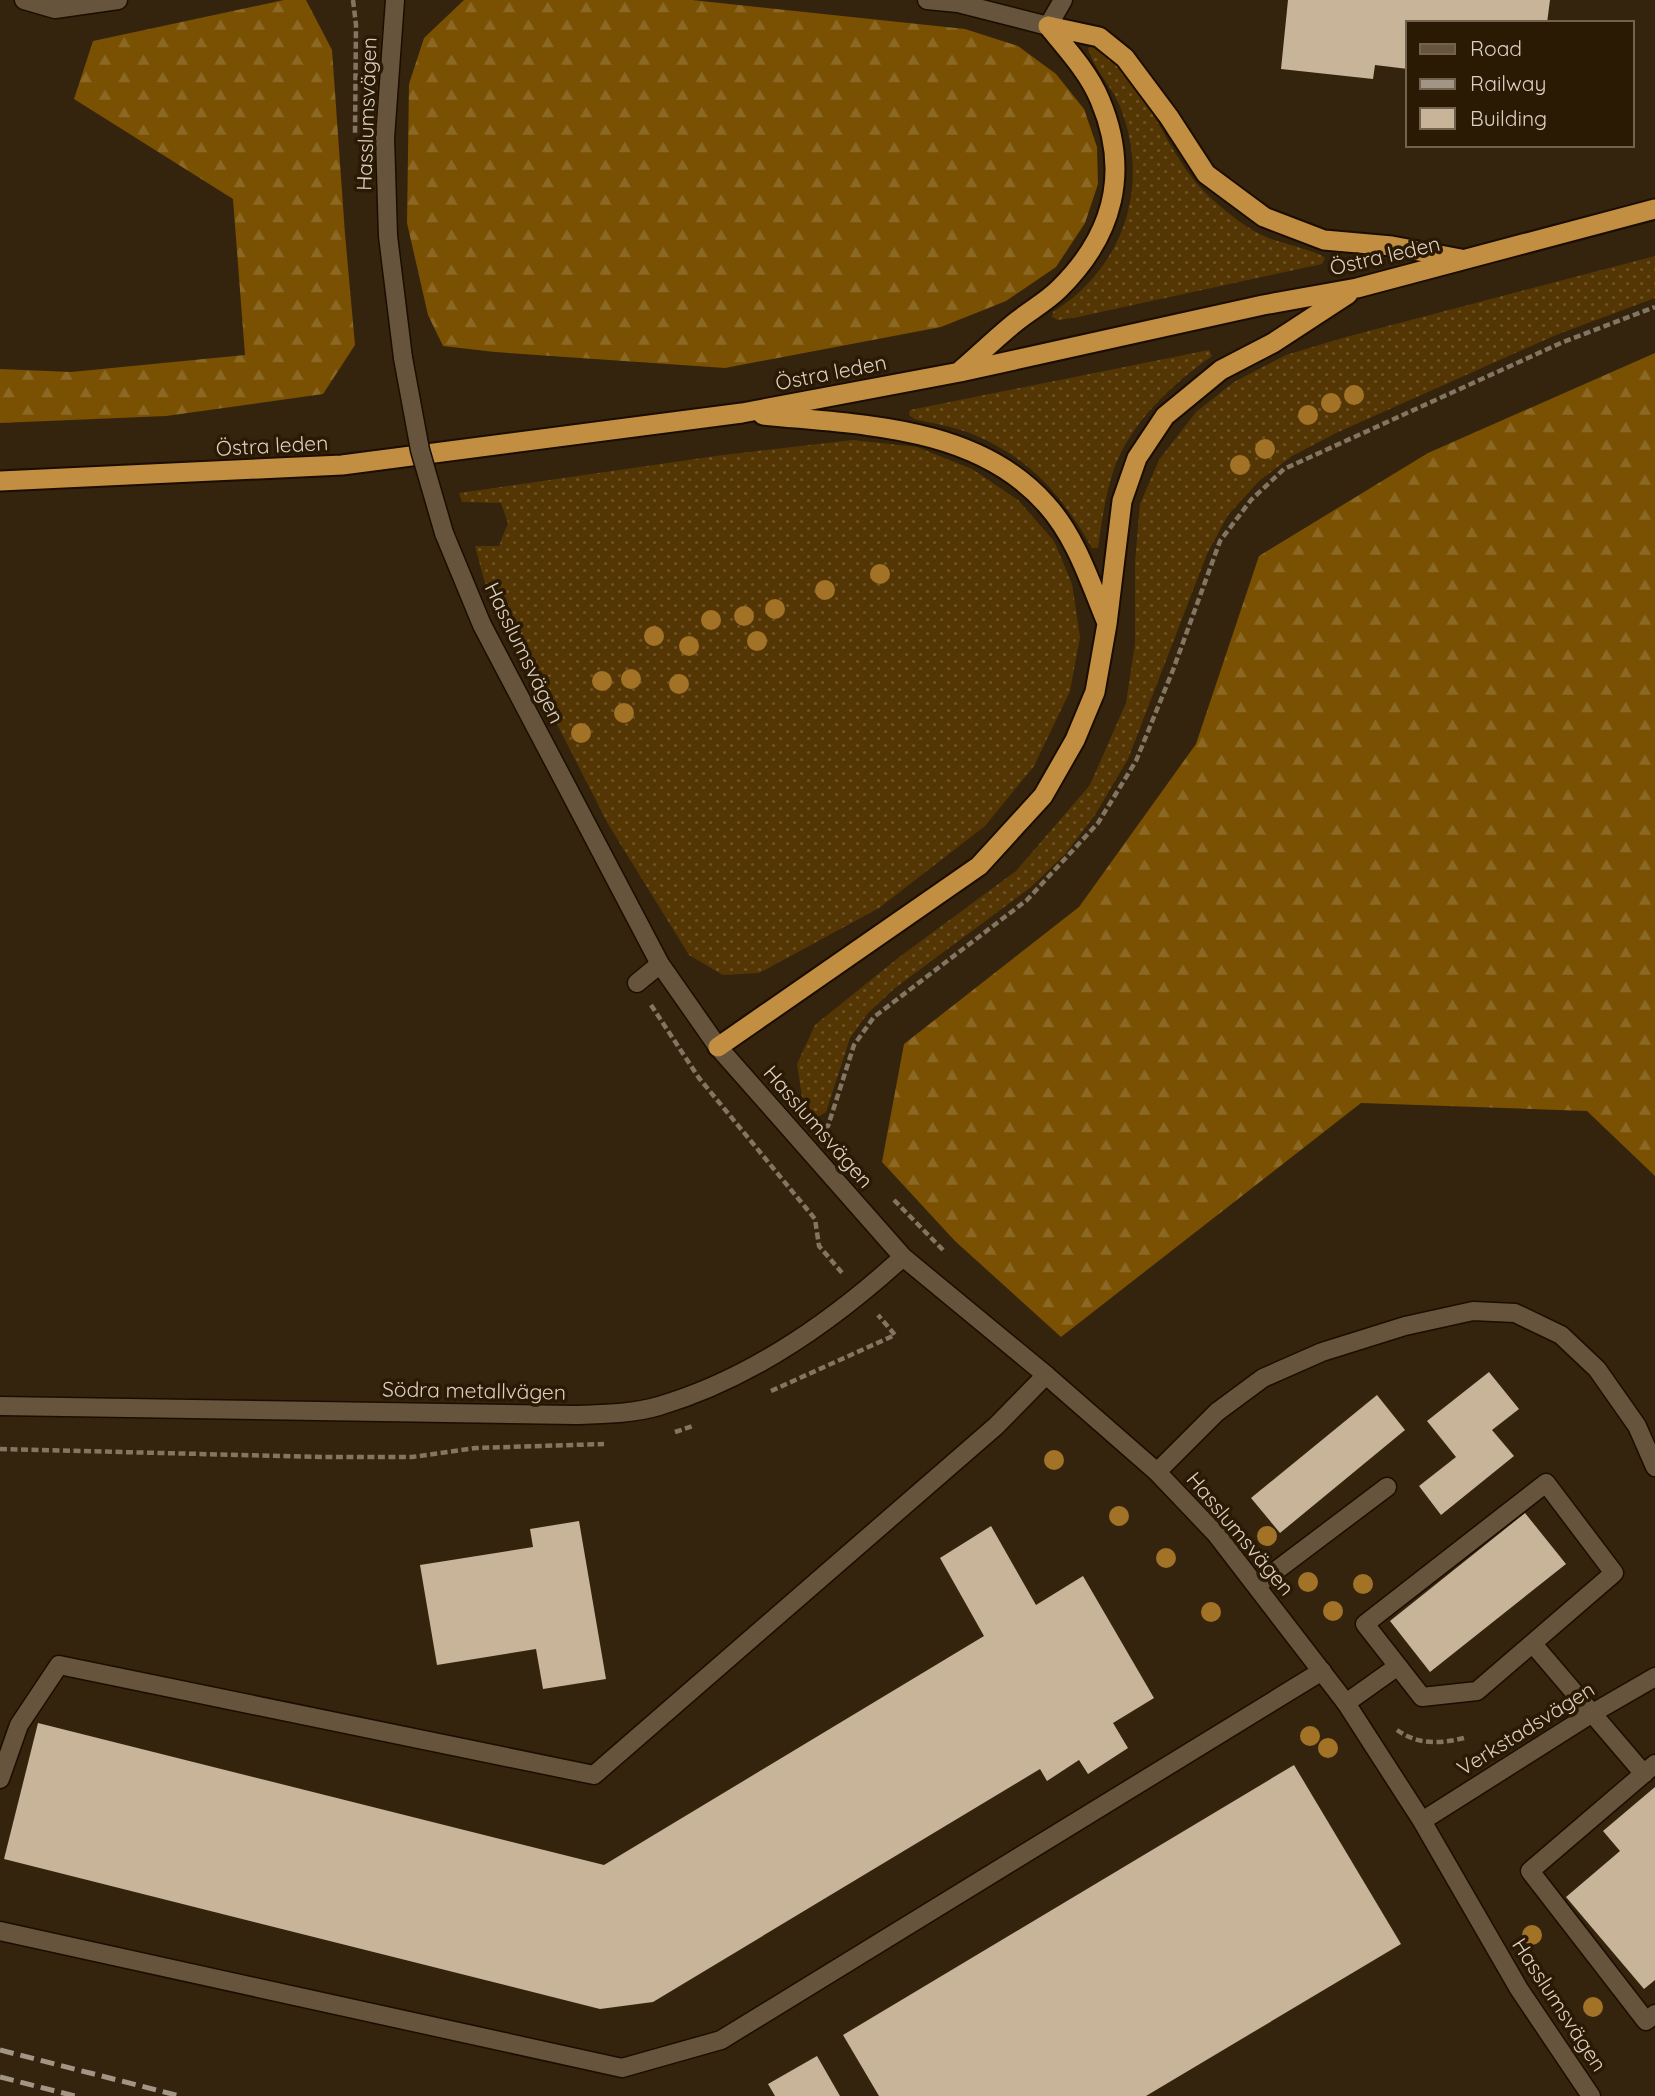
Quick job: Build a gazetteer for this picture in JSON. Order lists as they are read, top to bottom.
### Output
{
  "streets": {
    "highway": ["Östra leden"],
    "street": ["Hasslumsvägen", "Södra metallvägen", "Verkstadsvägen"]
  },
  "crossings": [
    ["Hasslumsvägen", "Södra metallvägen"],
    ["Hasslumsvägen", "Verkstadsvägen"]
  ],
  "legend": ["Road", "Railway", "Building"]
}
